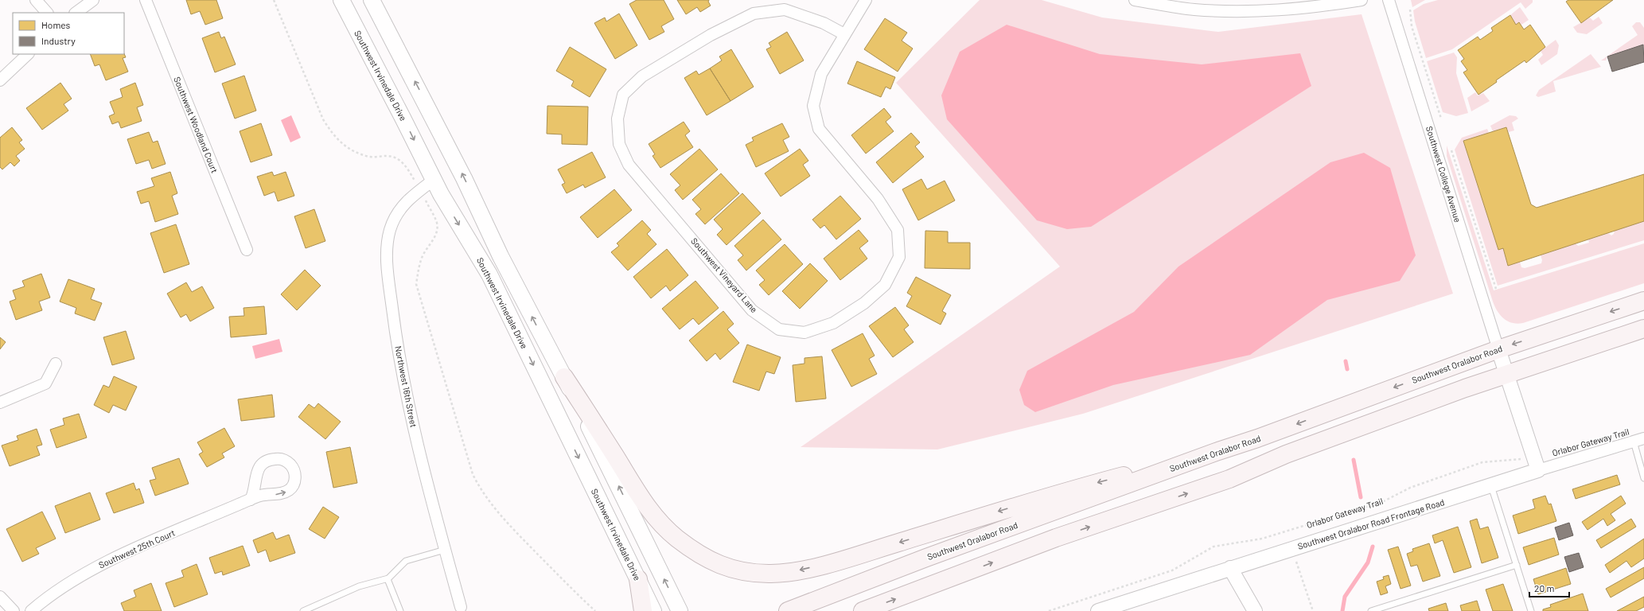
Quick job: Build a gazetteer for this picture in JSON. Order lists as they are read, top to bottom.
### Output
{
  "streets": {
    "main road": ["Southwest Irvinedale Drive", "Southwest Oralabor Road"],
    "street": [
      "Southwest Woodland Court",
      "Southwest College Avenue",
      "Southwest Vineyard Lane",
      "Northwest 16th Street",
      "Southwest Oralabor Road Frontage Road",
      "Southwest 25th Court"
    ],
    "path": ["Orlabor Gateway Trail"]
  },
  "crossings": [
    ["Southwest Irvinedale Drive", "Northwest 16th Street"],
    ["Southwest College Avenue", "Southwest Oralabor Road"],
    ["Orlabor Gateway Trail", "Southwest Oralabor Road Frontage Road"]
  ],
  "legend": ["Homes", "Industry"],
  "scale_bar": "20 m"
}
